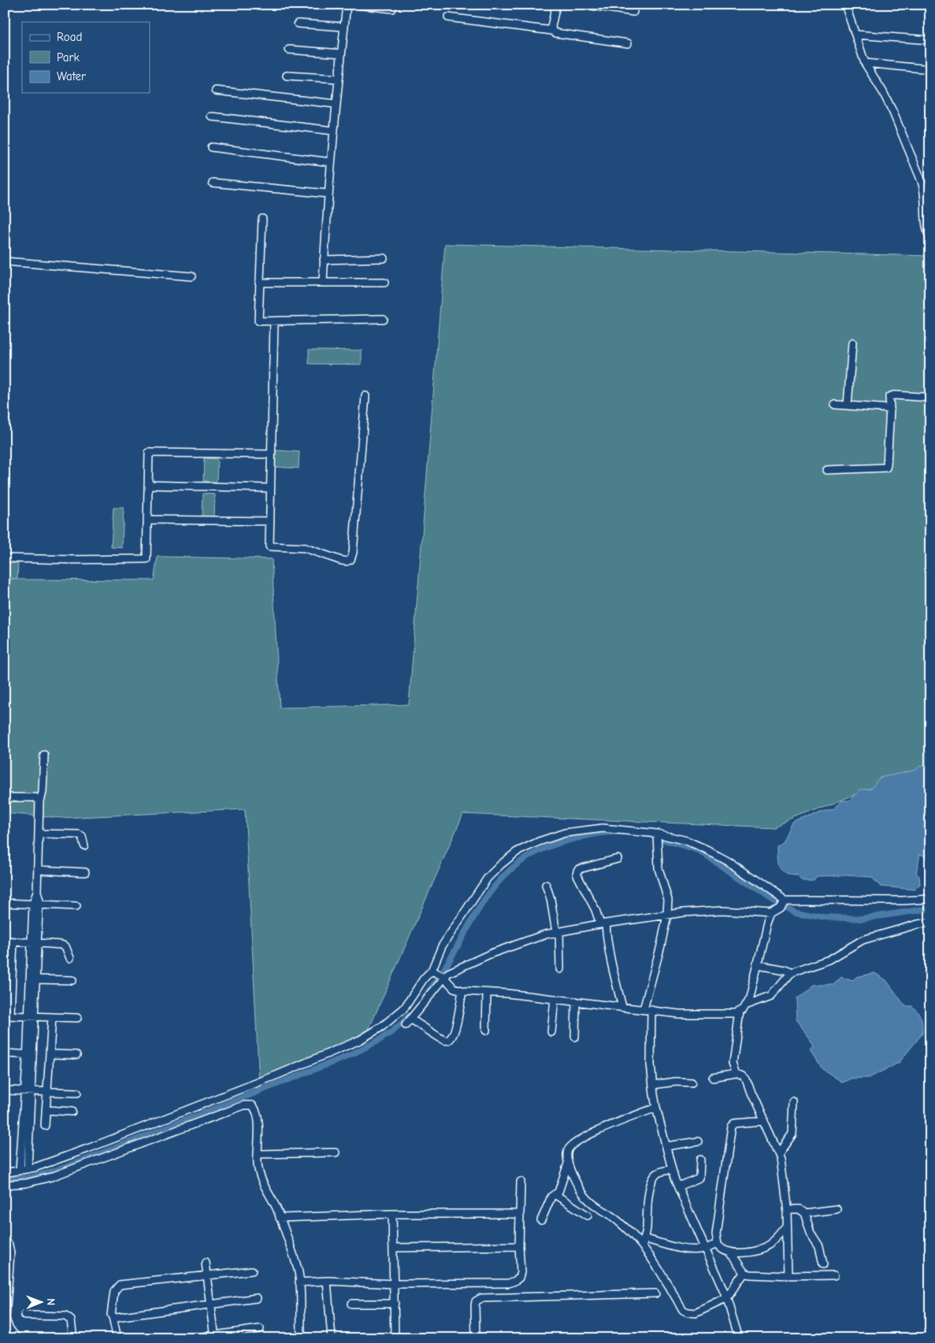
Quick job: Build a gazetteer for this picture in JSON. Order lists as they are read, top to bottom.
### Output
{
  "legend": ["Road", "Park", "Water"],
  "north": "right"
}
